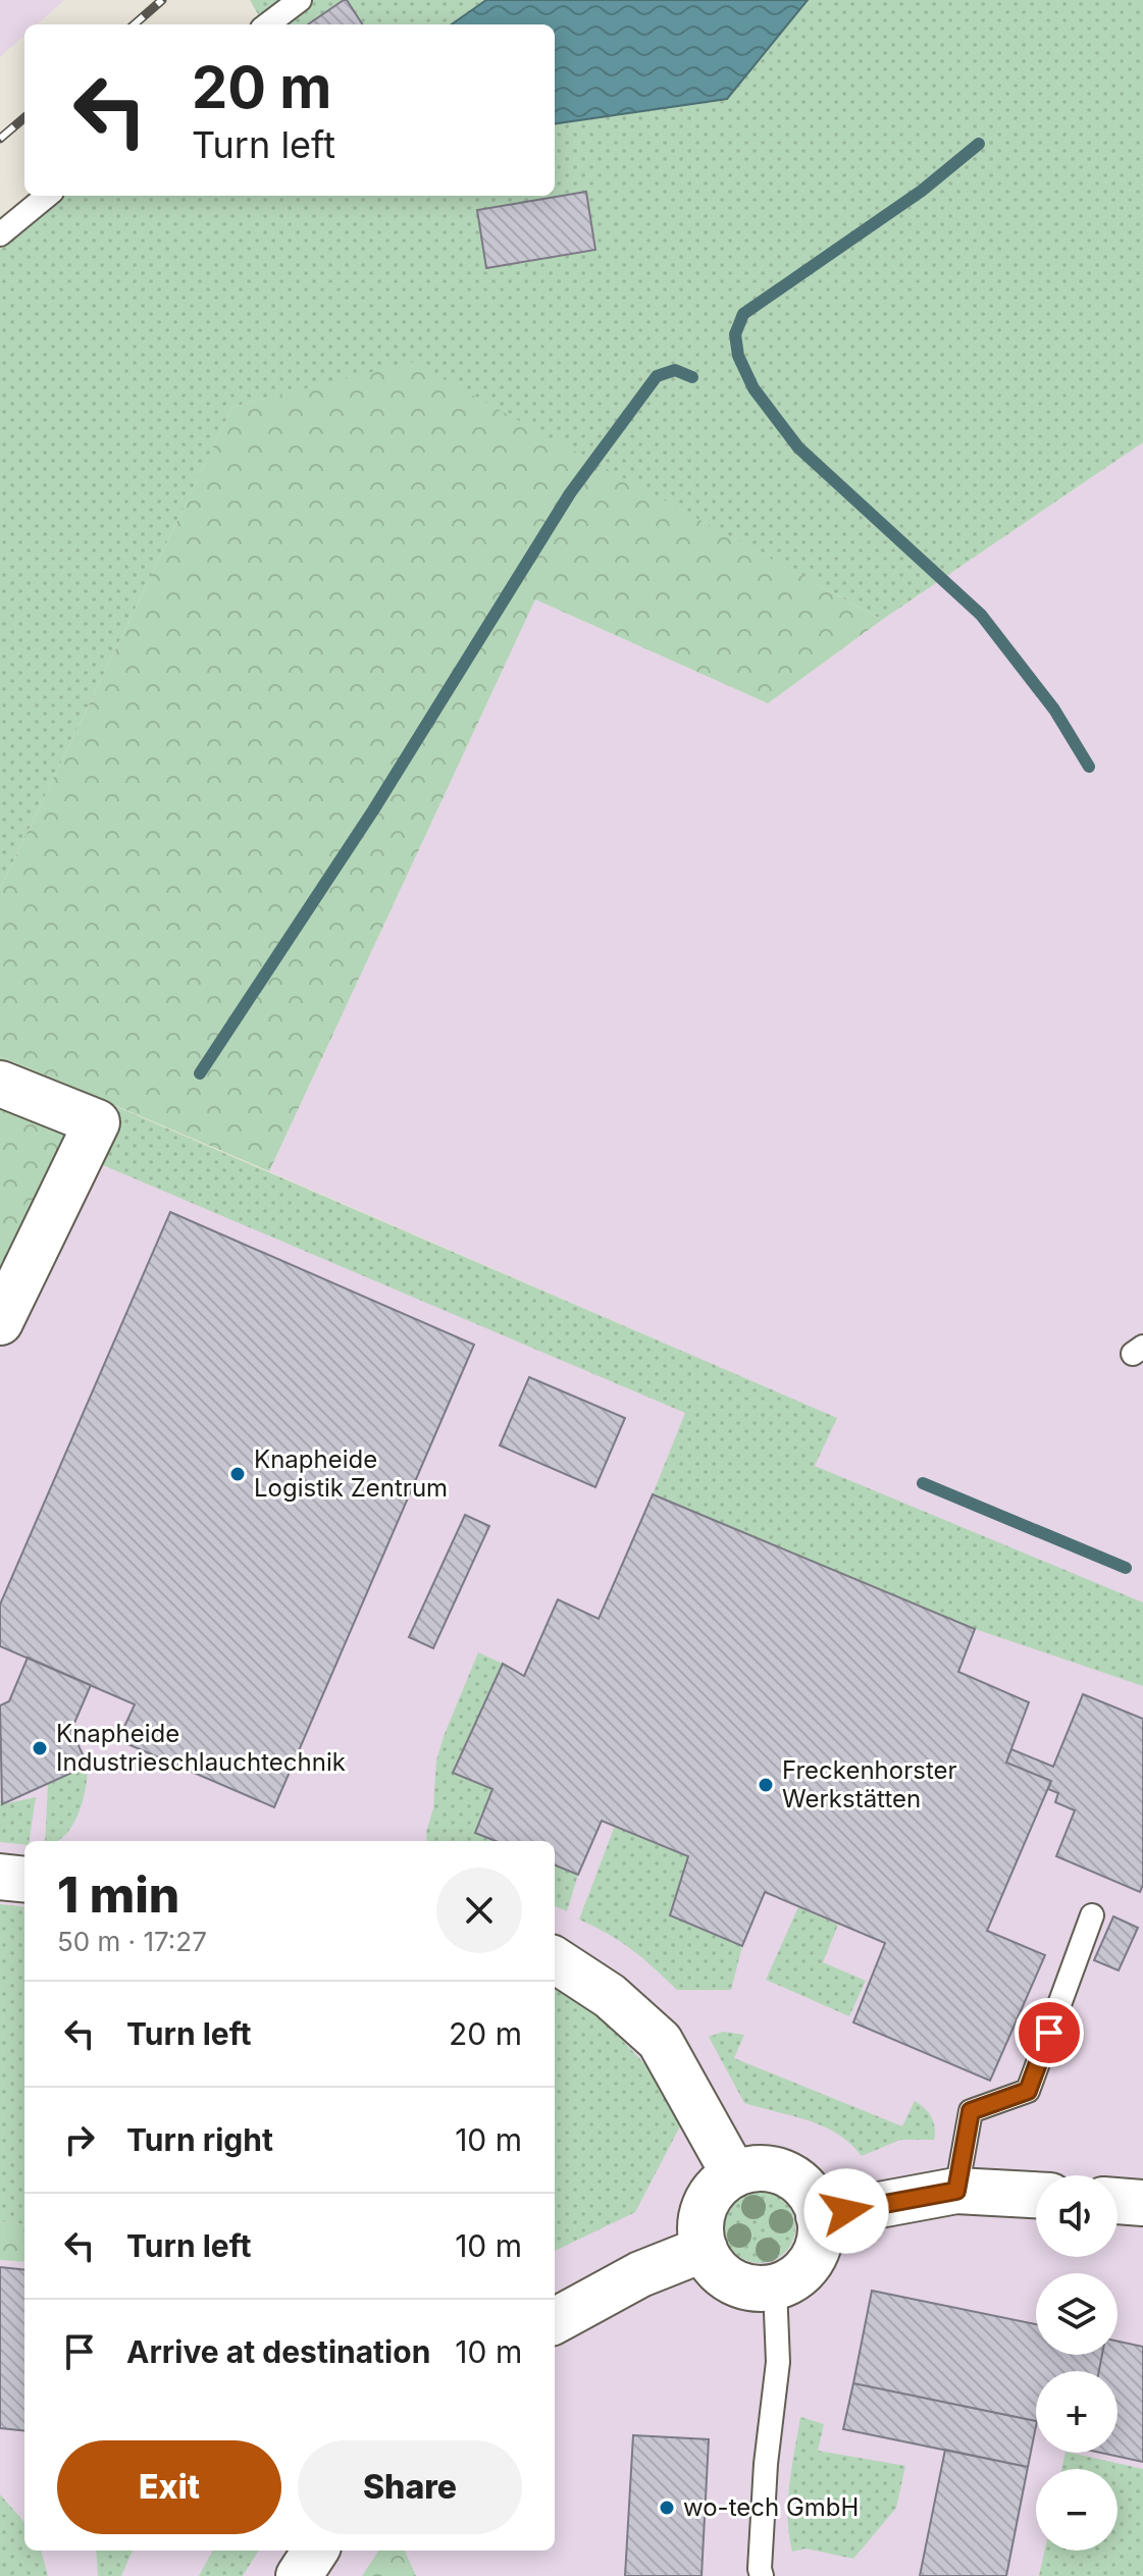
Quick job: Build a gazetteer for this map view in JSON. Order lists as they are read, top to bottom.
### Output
{
  "places": [
    "Knapheide Logistik Zentrum",
    "Knapheide Industrieschlauchtechnik",
    "Freckenhorster Werkstätten",
    "wo-tech GmbH"
  ],
  "page": {
    "turn": ["20 m", "Turn left"],
    "heading": ["1 min", "50 m · 17:27"],
    "list": [
      {
        "name": "Turn left",
        "value": "20 m"
      },
      {
        "name": "Turn right",
        "value": "10 m"
      },
      {
        "name": "Turn left",
        "value": "10 m"
      },
      {
        "name": "Arrive at destination",
        "value": "10 m"
      }
    ],
    "map_buttons": ["+", "−"],
    "buttons": ["Exit", "Share"]
  }
}
